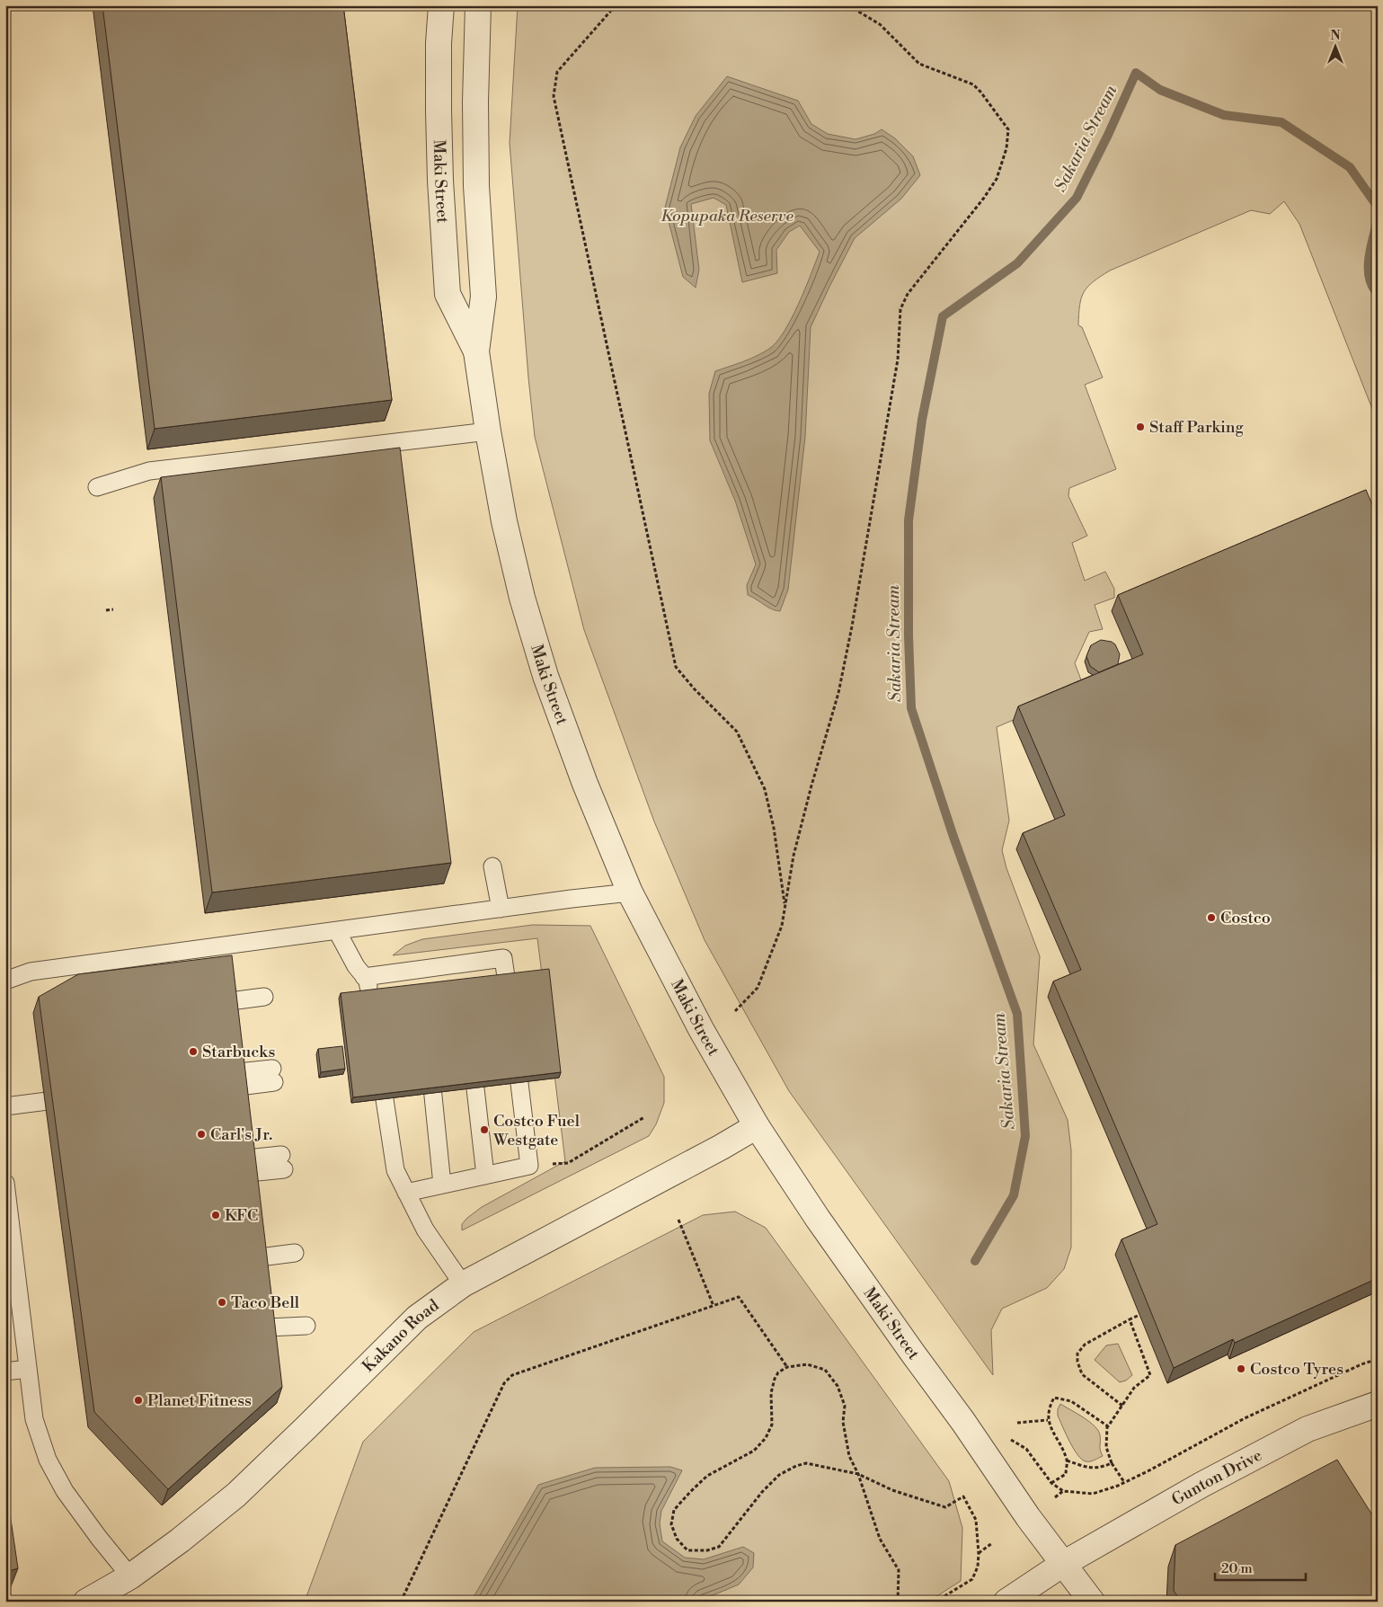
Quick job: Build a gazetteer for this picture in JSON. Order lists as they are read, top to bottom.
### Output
{
  "streets": {
    "street": ["Maki Street", "Kakano Road", "Gunton Drive"]
  },
  "crossings": [
    ["Maki Street", "Kakano Road"],
    ["Maki Street", "Gunton Drive"]
  ],
  "water": ["Sakaria Stream"],
  "parks": ["Kopupaka Reserve"],
  "places": [
    "Staff Parking",
    "Costco",
    "Starbucks",
    "Costco Fuel Westgate",
    "Carl's Jr.",
    "KFC",
    "Taco Bell",
    "Costco Tyres",
    "Planet Fitness"
  ],
  "scale_bar": "20 m",
  "north": "top"
}
